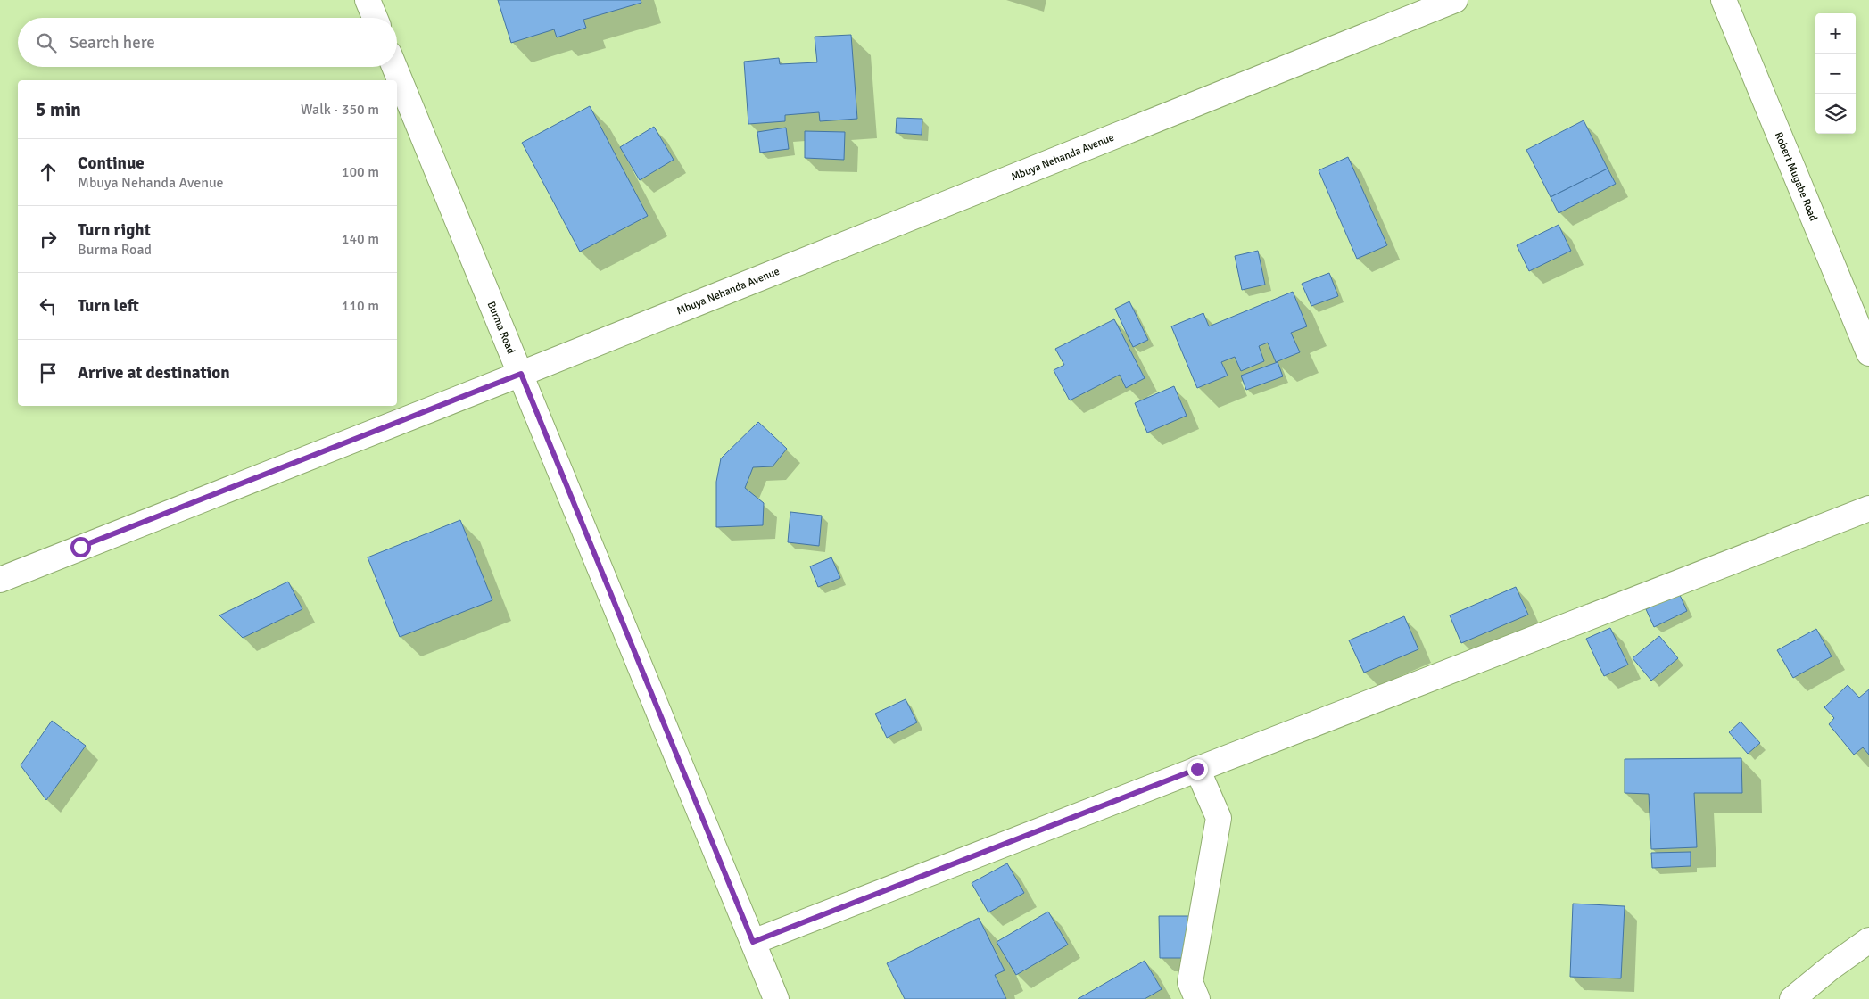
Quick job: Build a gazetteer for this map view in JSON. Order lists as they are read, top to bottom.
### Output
{
  "streets": {
    "street": ["Mbuya Nehanda Avenue", "Robert Mugabe Road", "Burma Road"]
  },
  "crossings": [
    ["Mbuya Nehanda Avenue", "Burma Road"]
  ],
  "page": {
    "map_buttons": ["+", "−"],
    "search": "Search here",
    "heading": ["5 min", "Walk · 350 m"],
    "list": [
      ["Continue", "Mbuya Nehanda Avenue", "100 m"],
      ["Turn right", "Burma Road", "140 m"],
      ["Turn left", "110 m"],
      "Arrive at destination"
    ]
  }
}
